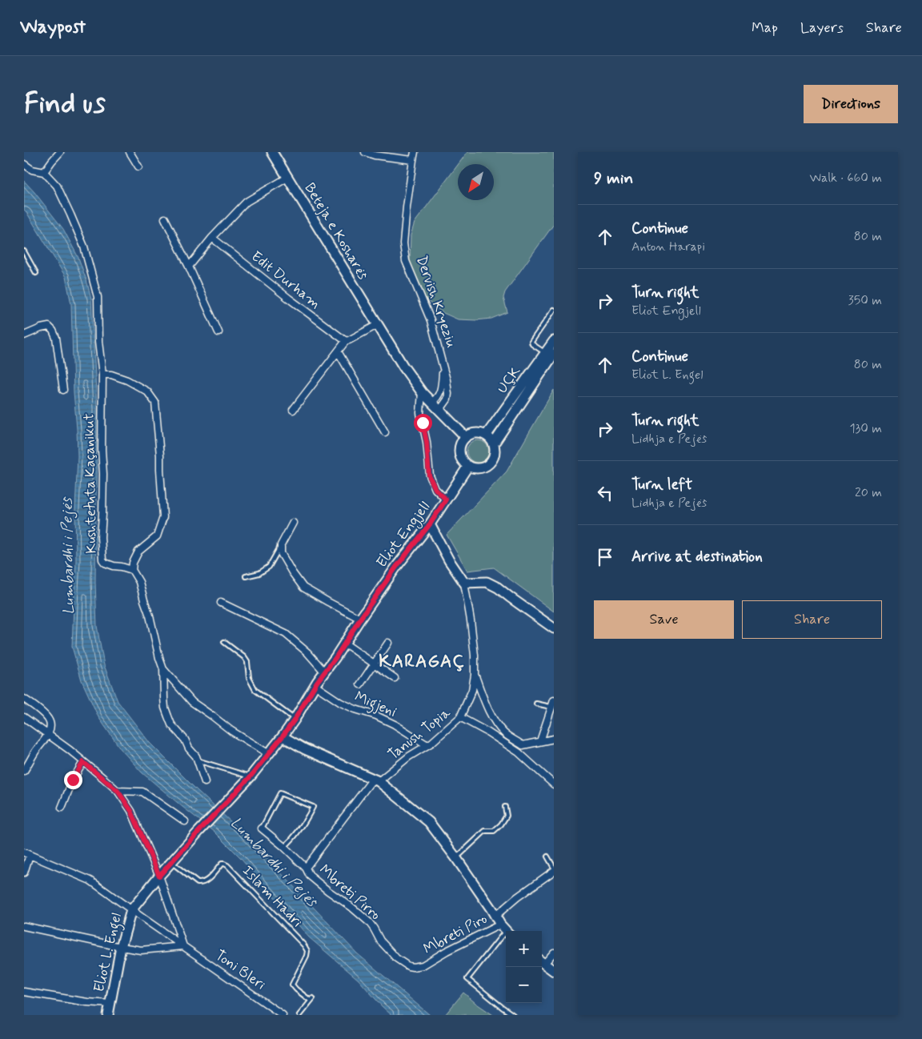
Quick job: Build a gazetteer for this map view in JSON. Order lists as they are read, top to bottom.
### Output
{
  "streets": {
    "main road": [
      "Beteja e Kosharës",
      "UÇK",
      "Eliot Engjell",
      "Eliot L. Engel"
    ],
    "street": [
      "Edit Durham",
      "Dervish Kryeziu",
      "Kushtetuta Kaçanikut",
      "Migjeni",
      "Tanush Topia",
      "Mbreti Pirro",
      "Mbreti Piro",
      "Toni Bleri"
    ],
    "lane": ["Islam Hadri"]
  },
  "crossings": [
    ["UÇK", "Eliot Engjell"],
    ["Eliot Engjell", "Migjeni"],
    ["Eliot Engjell", "Eliot L. Engel"],
    ["Migjeni", "Tanush Topia"],
    ["Tanush Topia", "Mbreti Pirro"],
    ["Mbreti Pirro", "Mbreti Piro"],
    ["Islam Hadri", "Eliot L. Engel"],
    ["Eliot L. Engel", "Toni Bleri"]
  ],
  "districts": ["KARAGAÇ"],
  "water": ["Lumbardhi i Pejës"],
  "north": "bottom left",
  "page": {
    "header": "Waypost",
    "nav": ["Map", "Layers", "Share"],
    "buttons": [
      "Directions",
      ["Save", "Share"]
    ],
    "title": "Find us",
    "heading": ["9 min", "Walk · 660 m"],
    "list": [
      ["Continue", "Anton Harapi", "80 m"],
      ["Turn right", "Eliot Engjell", "350 m"],
      ["Continue", "Eliot L. Engel", "80 m"],
      ["Turn right", "Lidhja e Pejës", "130 m"],
      ["Turn left", "Lidhja e Pejës", "20 m"],
      "Arrive at destination"
    ],
    "map_buttons": ["+", "−"]
  }
}
